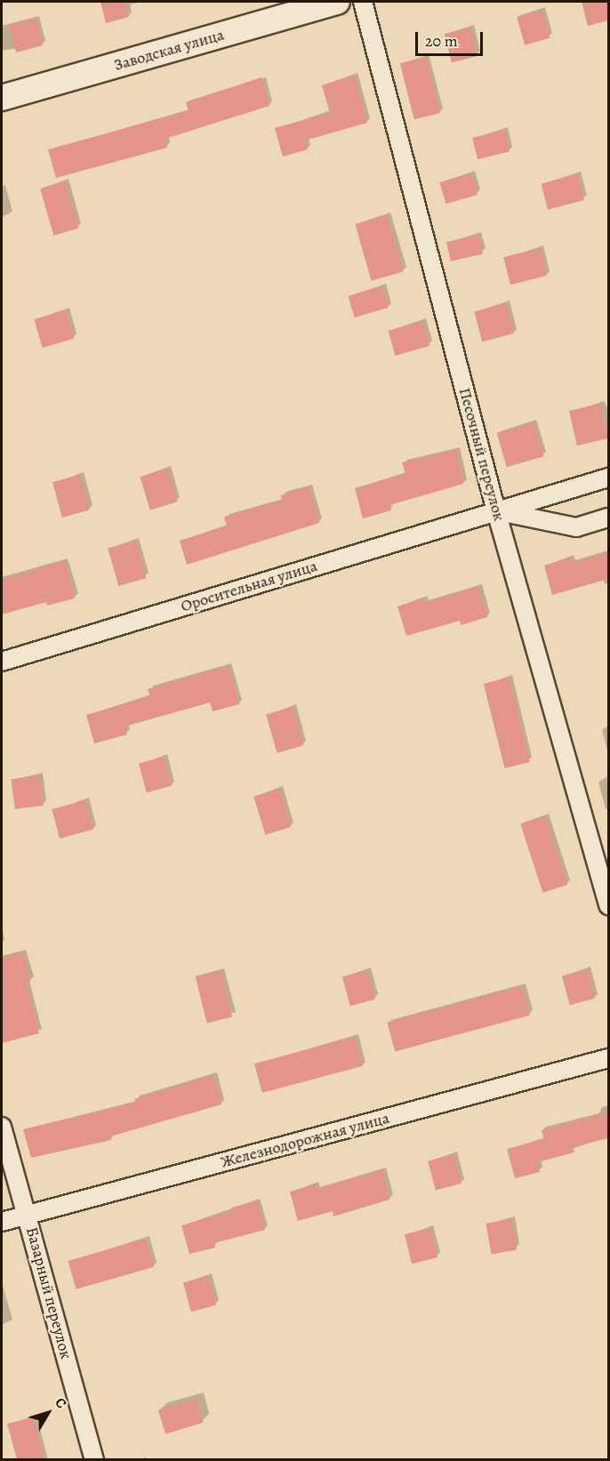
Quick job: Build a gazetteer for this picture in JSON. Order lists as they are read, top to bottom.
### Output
{
  "streets": {
    "main road": ["Заводская улица"],
    "street": [
      "Песочный переулок",
      "Оросительная улица",
      "Железнодорожная улица",
      "Базарный переулок"
    ]
  },
  "crossings": [
    ["Песочный переулок", "Оросительная улица"],
    ["Железнодорожная улица", "Базарный переулок"]
  ],
  "scale_bar": "20 m",
  "north": "top right"
}
